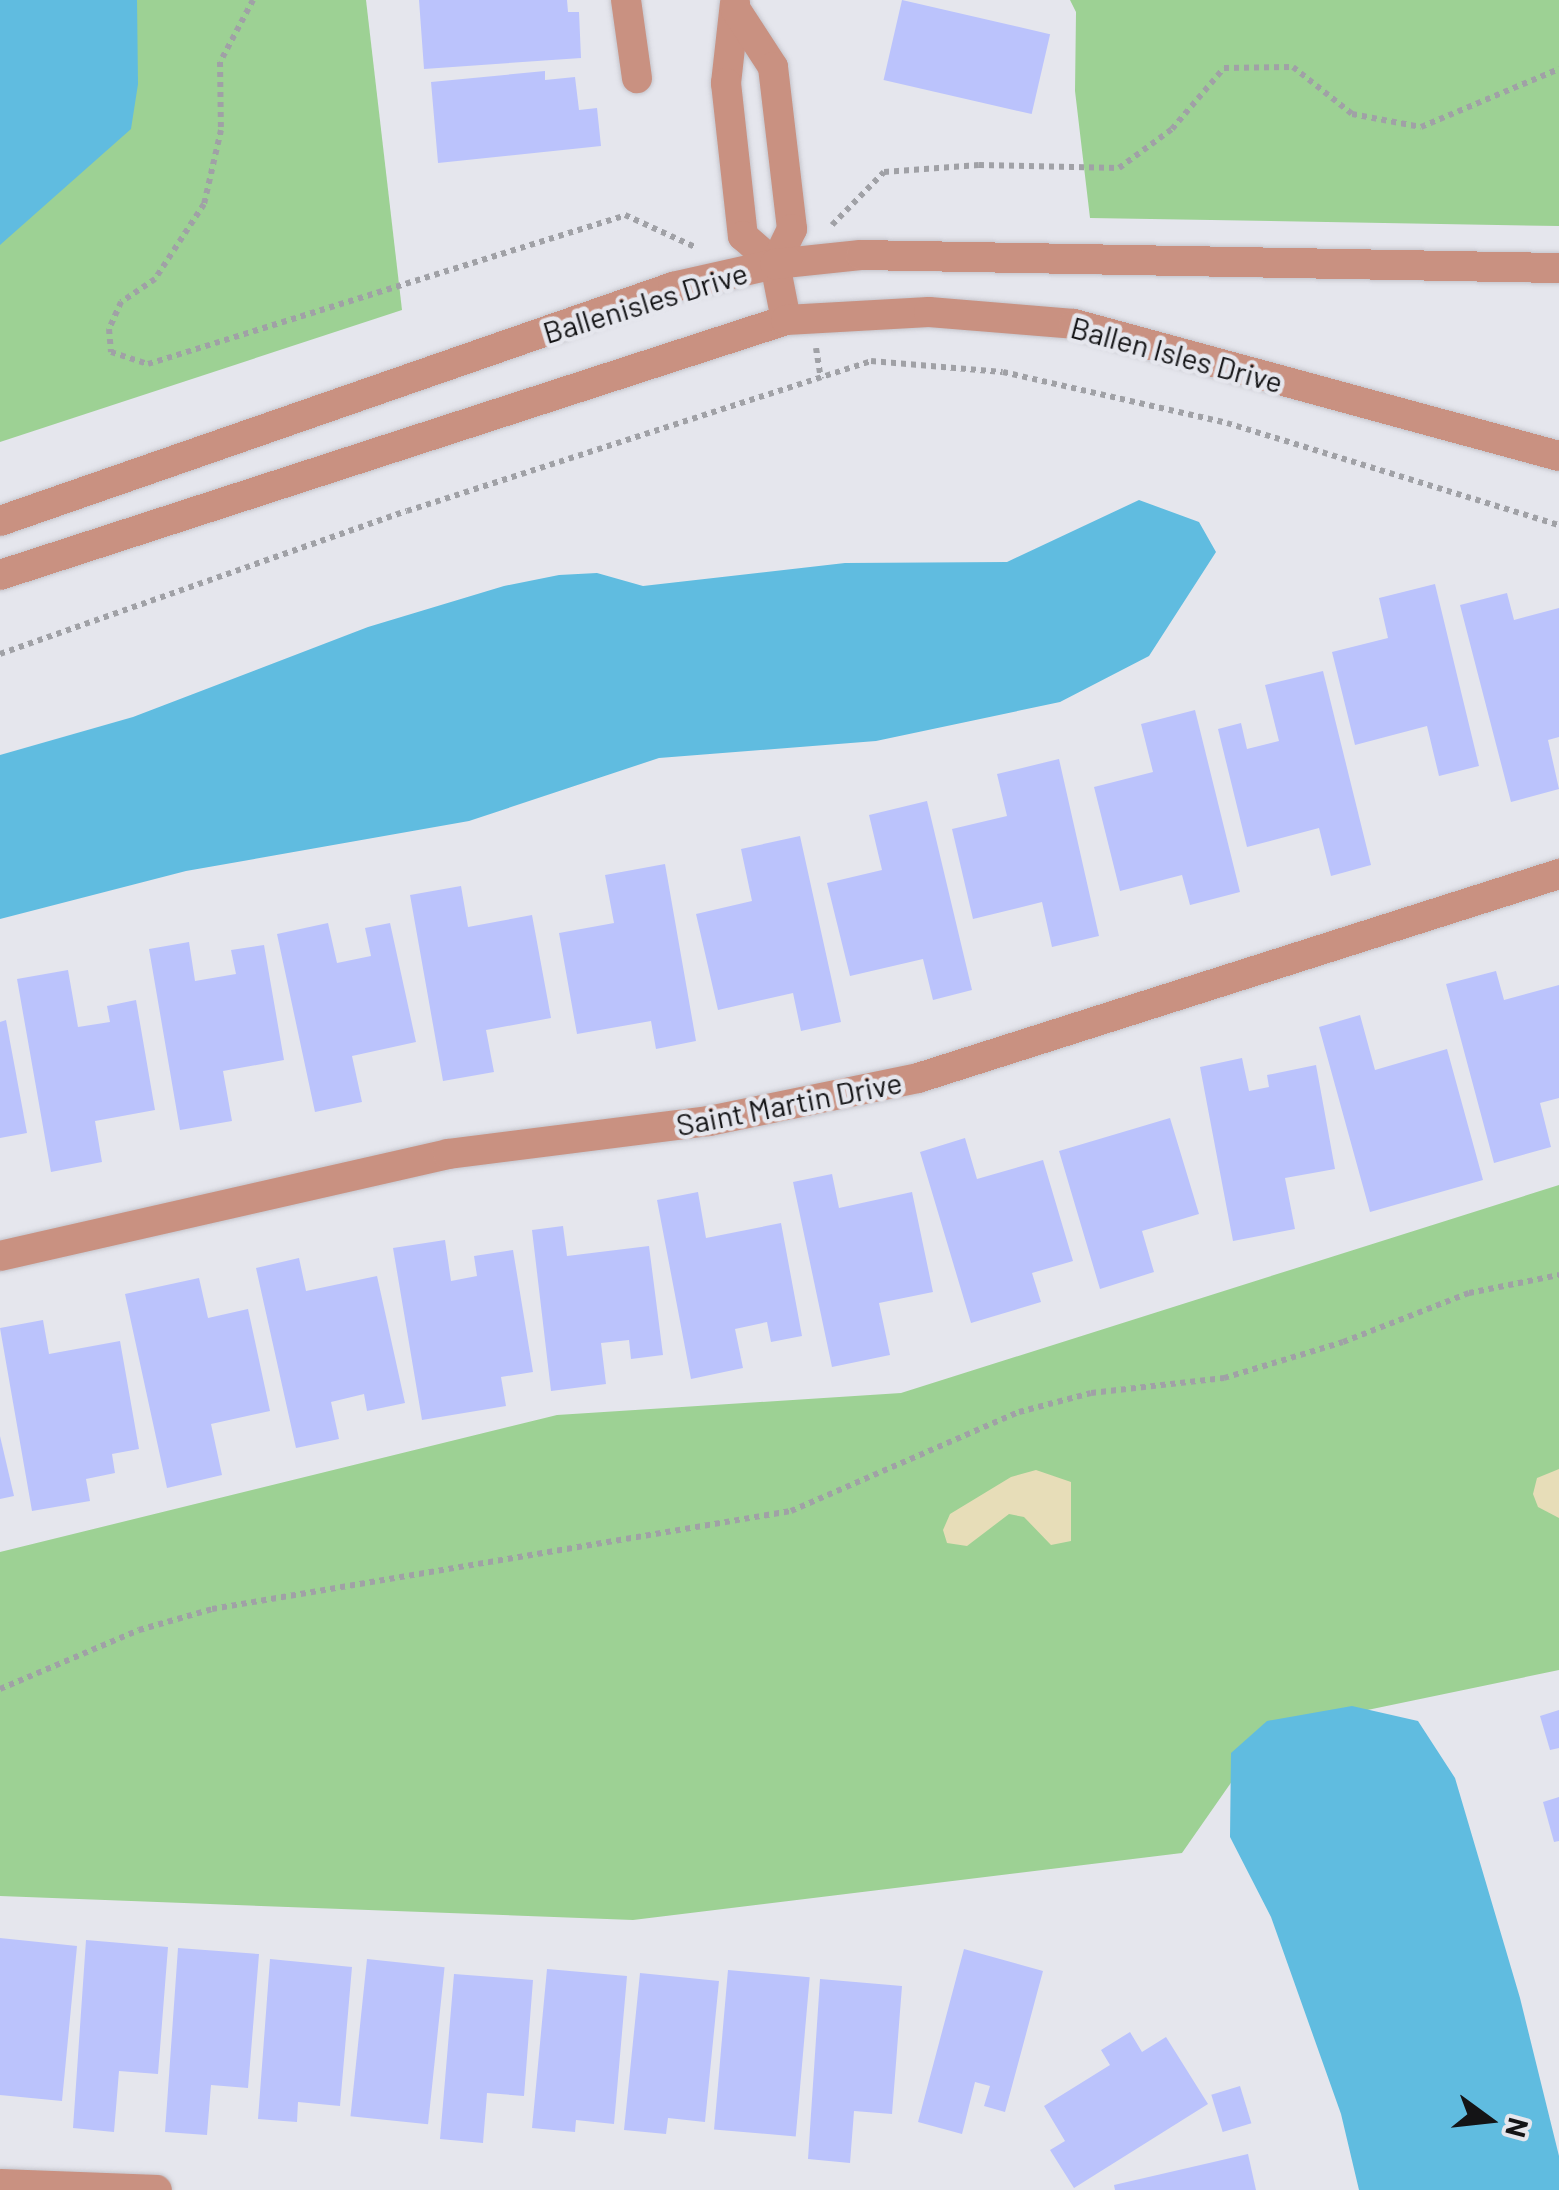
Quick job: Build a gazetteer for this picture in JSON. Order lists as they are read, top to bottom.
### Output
{
  "streets": {
    "street": ["Ballenisles Drive", "Ballen Isles Drive", "Saint Martin Drive"]
  },
  "crossings": [
    ["Ballenisles Drive", "Ballen Isles Drive"]
  ],
  "north": "right"
}
